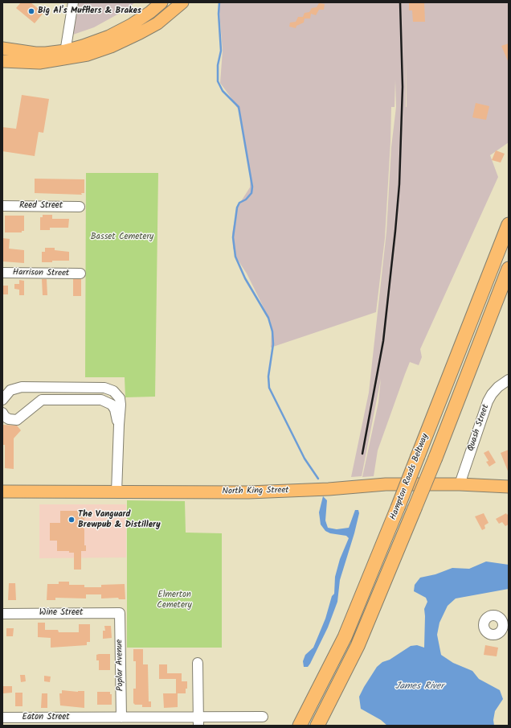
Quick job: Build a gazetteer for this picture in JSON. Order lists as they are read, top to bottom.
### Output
{
  "streets": {
    "highway": ["Hampton Roads Beltway"],
    "main road": ["North King Street"],
    "street": [
      "Reed Street",
      "Harrison Street",
      "Quash Street",
      "Wine Street",
      "Poplar Avenue",
      "Eaton Street"
    ]
  },
  "crossings": [
    ["Quash Street", "North King Street"],
    ["Wine Street", "Poplar Avenue"],
    ["Poplar Avenue", "Eaton Street"]
  ],
  "water": ["James River"],
  "parks": ["Basset Cemetery", "Elmerton Cemetery"],
  "places": ["Big Al's Mufflers & Brakes", "The Vanguard Brewpub & Distillery"]
}
